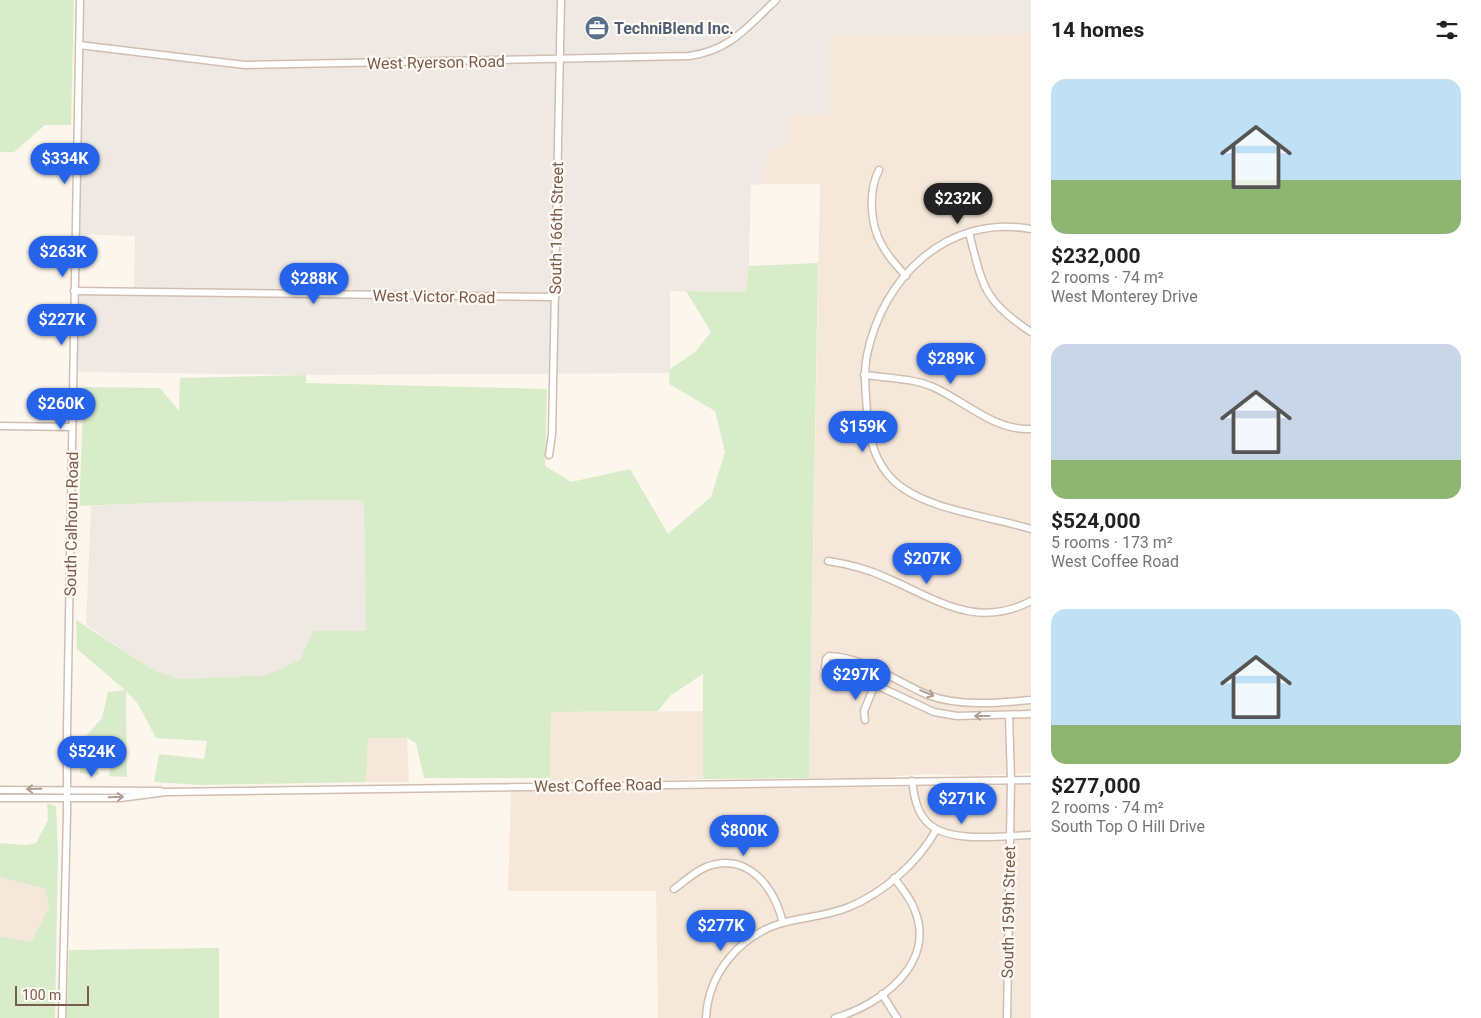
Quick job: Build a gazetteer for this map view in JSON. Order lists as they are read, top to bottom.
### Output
{
  "streets": {
    "street": [
      "West Ryerson Road",
      "South 166th Street",
      "West Victor Road",
      "South Calhoun Road",
      "West Coffee Road",
      "South 159th Street"
    ]
  },
  "crossings": [
    ["West Ryerson Road", "South 166th Street"],
    ["West Ryerson Road", "South Calhoun Road"],
    ["South 166th Street", "West Victor Road"],
    ["West Victor Road", "South Calhoun Road"],
    ["South Calhoun Road", "West Coffee Road"],
    ["West Coffee Road", "South 159th Street"]
  ],
  "places": {
    "office": ["TechniBlend Inc."]
  },
  "scale_bar": "100 m",
  "page": {
    "heading": "14 homes",
    "list": [
      {
        "name": "$232,000",
        "note": "2 rooms · 74 m² · West Monterey Drive"
      },
      {
        "name": "$524,000",
        "note": "5 rooms · 173 m² · West Coffee Road"
      },
      {
        "name": "$277,000",
        "note": "2 rooms · 74 m² · South Top O Hill Drive"
      }
    ],
    "price": [
      "$334K",
      "$232K",
      "$263K",
      "$288K",
      "$227K",
      "$289K",
      "$260K",
      "$159K",
      "$207K",
      "$297K",
      "$524K",
      "$271K",
      "$800K",
      "$277K"
    ],
    "scale": "100 m"
  }
}
